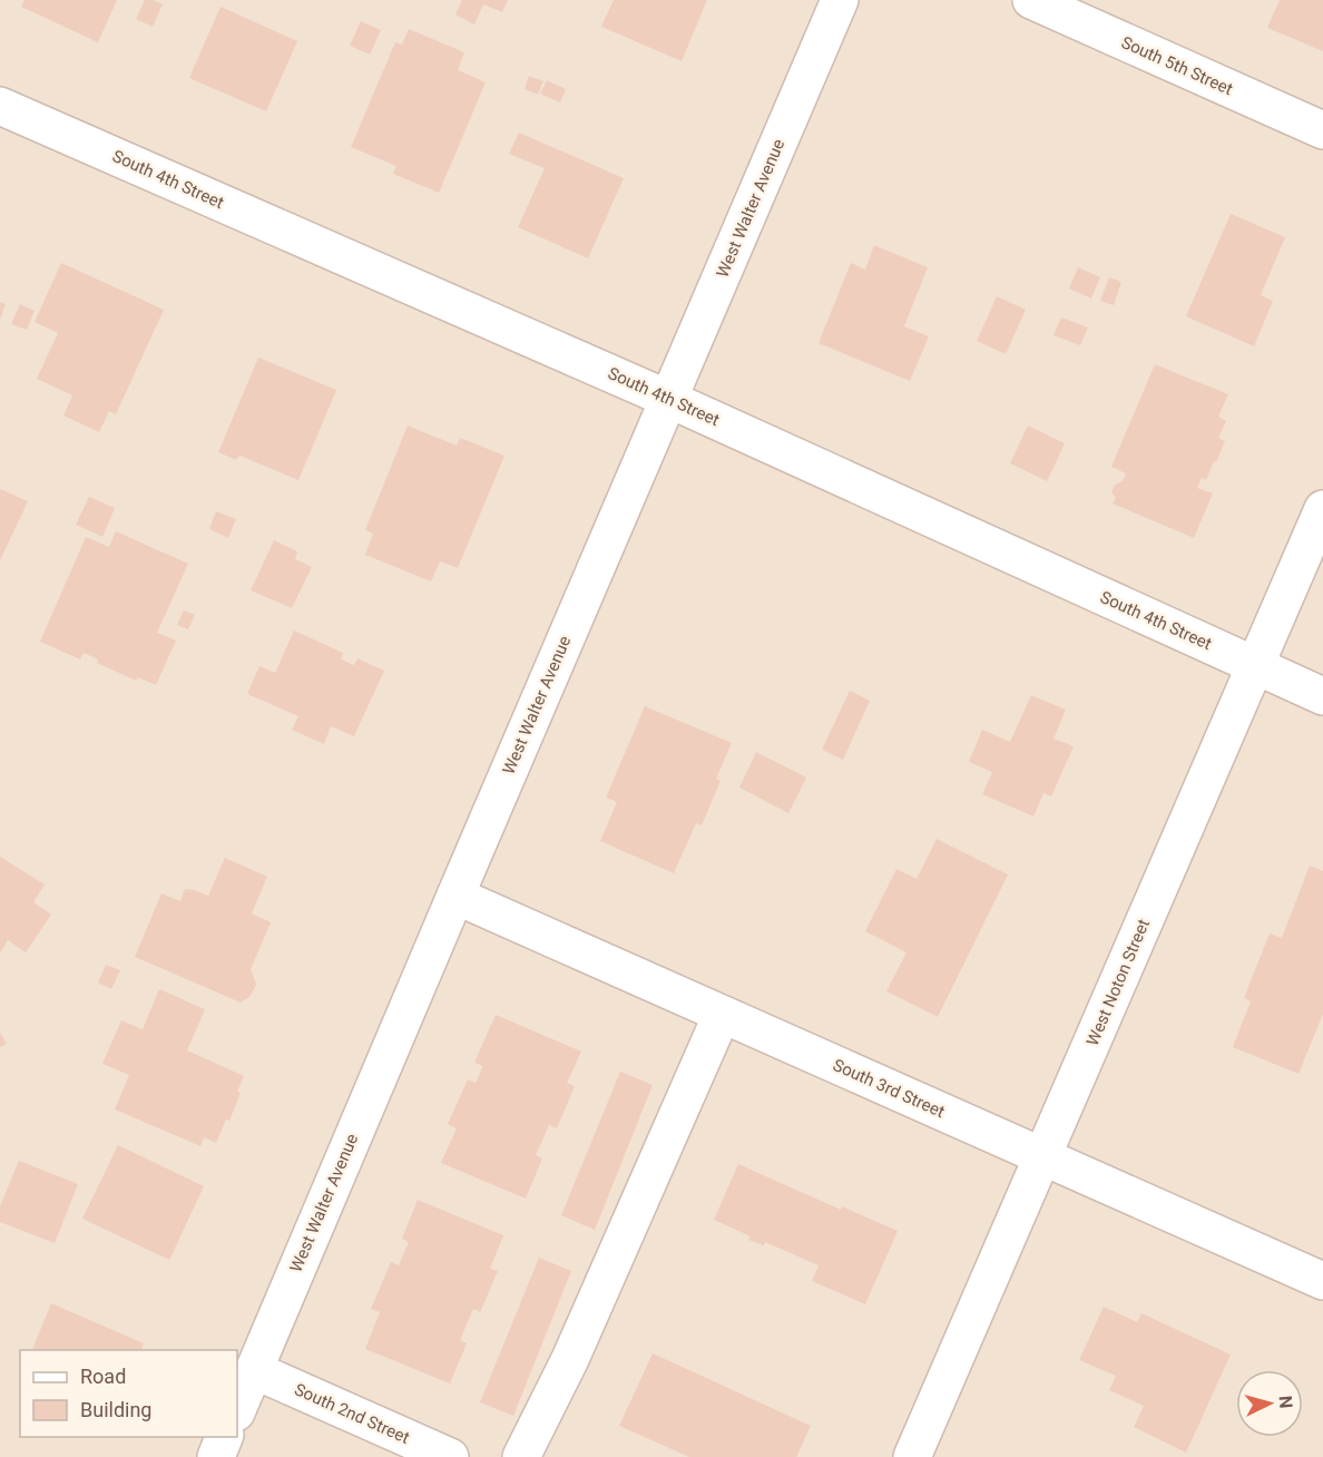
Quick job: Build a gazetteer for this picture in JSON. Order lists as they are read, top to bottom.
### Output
{
  "streets": {
    "street": [
      "South 5th Street",
      "South 4th Street",
      "West Walter Avenue",
      "West Noton Street",
      "South 3rd Street",
      "South 2nd Street"
    ]
  },
  "crossings": [
    ["South 4th Street", "West Walter Avenue"],
    ["South 4th Street", "West Noton Street"],
    ["West Walter Avenue", "South 3rd Street"],
    ["West Walter Avenue", "South 2nd Street"],
    ["West Noton Street", "South 3rd Street"]
  ],
  "legend": ["Road", "Building"],
  "north": "right"
}
